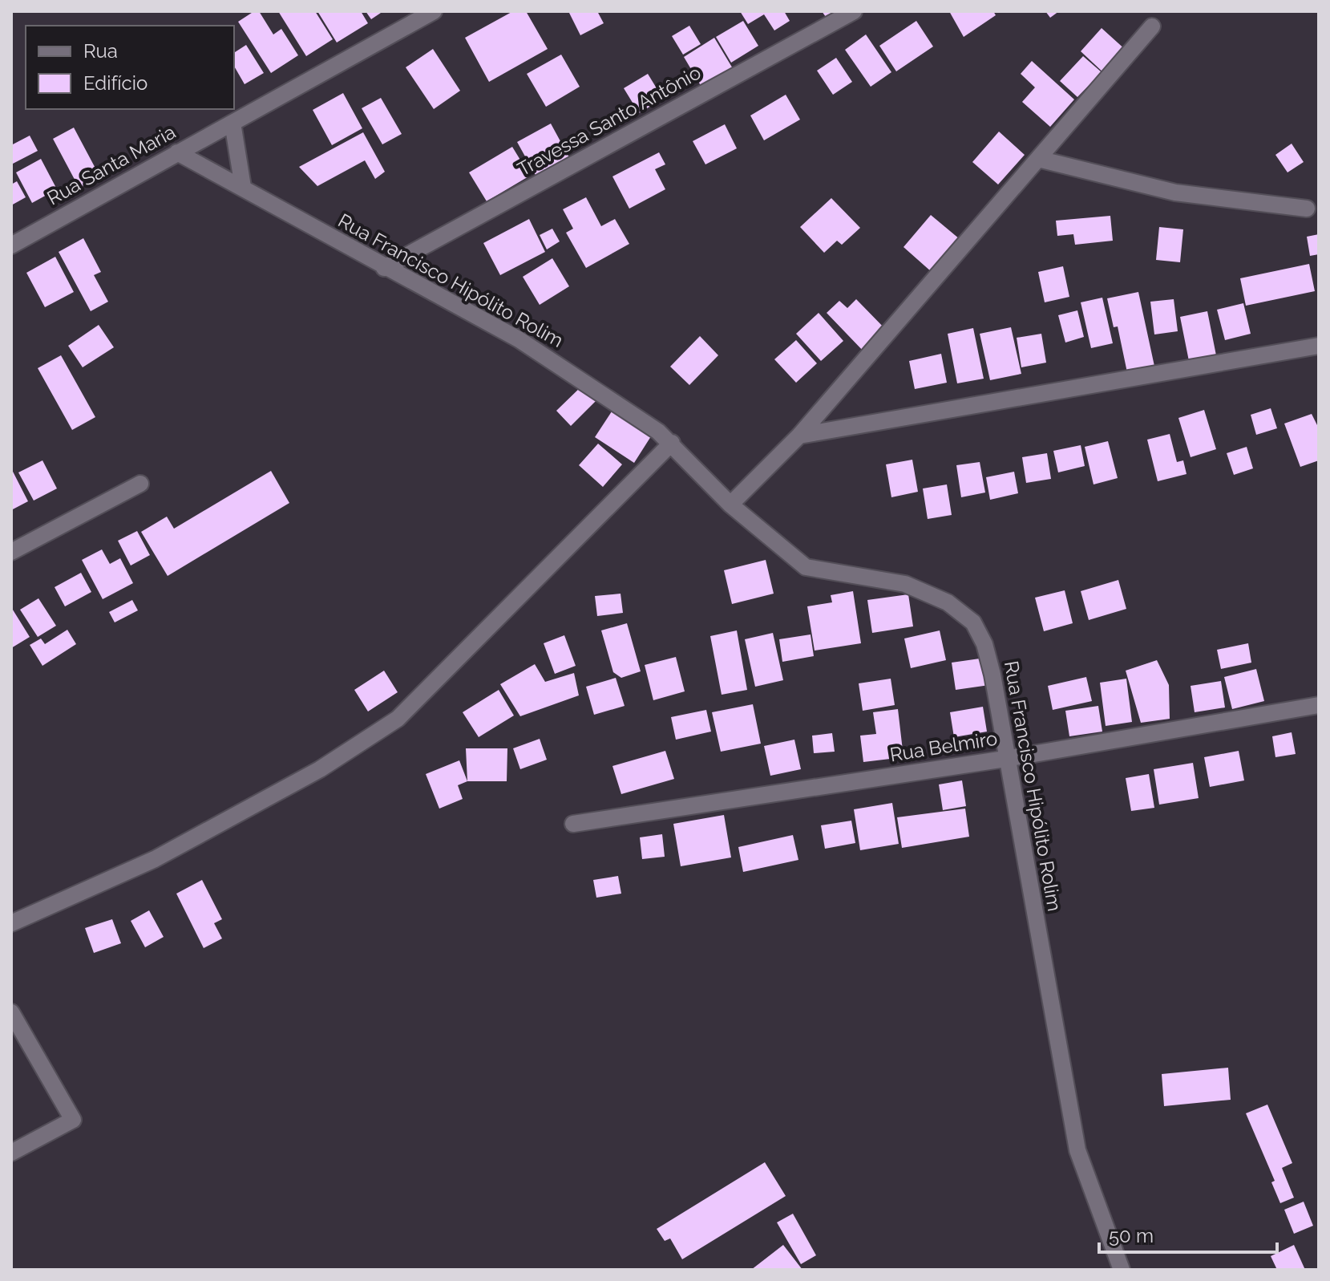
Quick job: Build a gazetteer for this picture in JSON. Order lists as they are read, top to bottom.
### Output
{
  "streets": {
    "street": [
      "Travessa Santo Antônio",
      "Rua Santa Maria",
      "Rua Francisco Hipólito Rolim",
      "Rua Belmiro"
    ]
  },
  "crossings": [
    ["Travessa Santo Antônio", "Rua Francisco Hipólito Rolim"],
    ["Rua Santa Maria", "Rua Francisco Hipólito Rolim"],
    ["Rua Francisco Hipólito Rolim", "Rua Belmiro"]
  ],
  "legend": ["Rua", "Edifício"],
  "scale_bar": "50 m"
}
